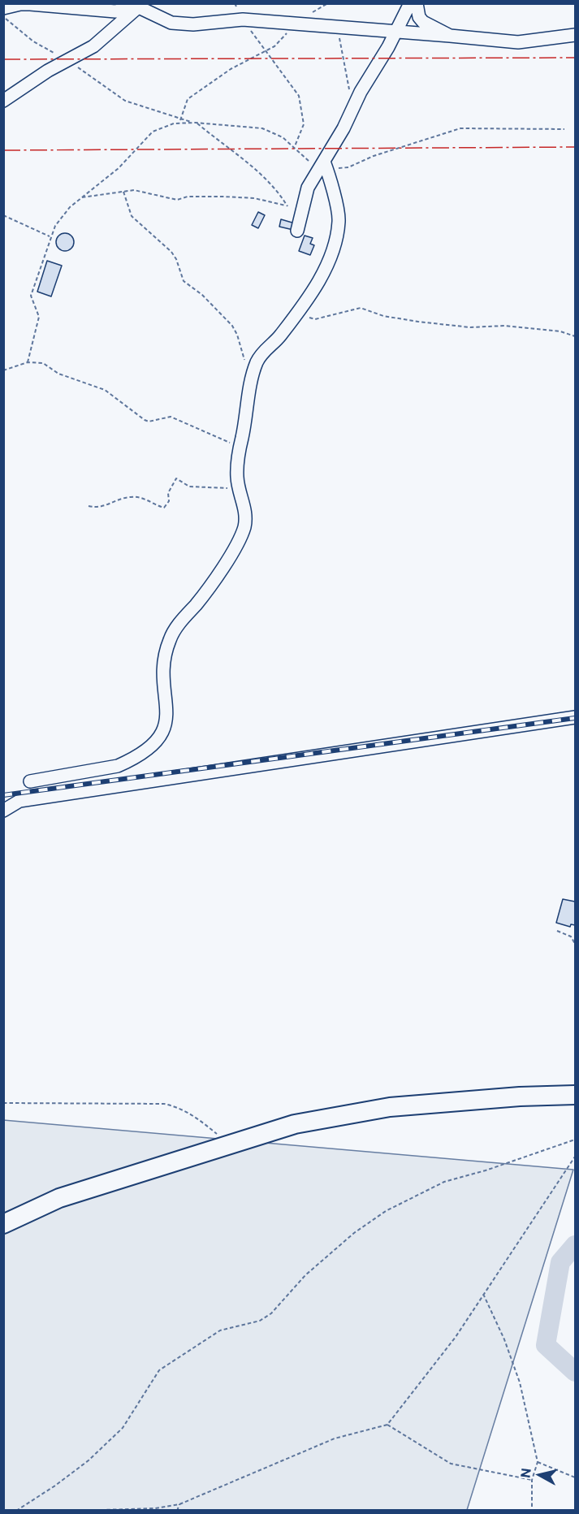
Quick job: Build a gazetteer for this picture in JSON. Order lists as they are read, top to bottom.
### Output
{
  "north": "left"
}
